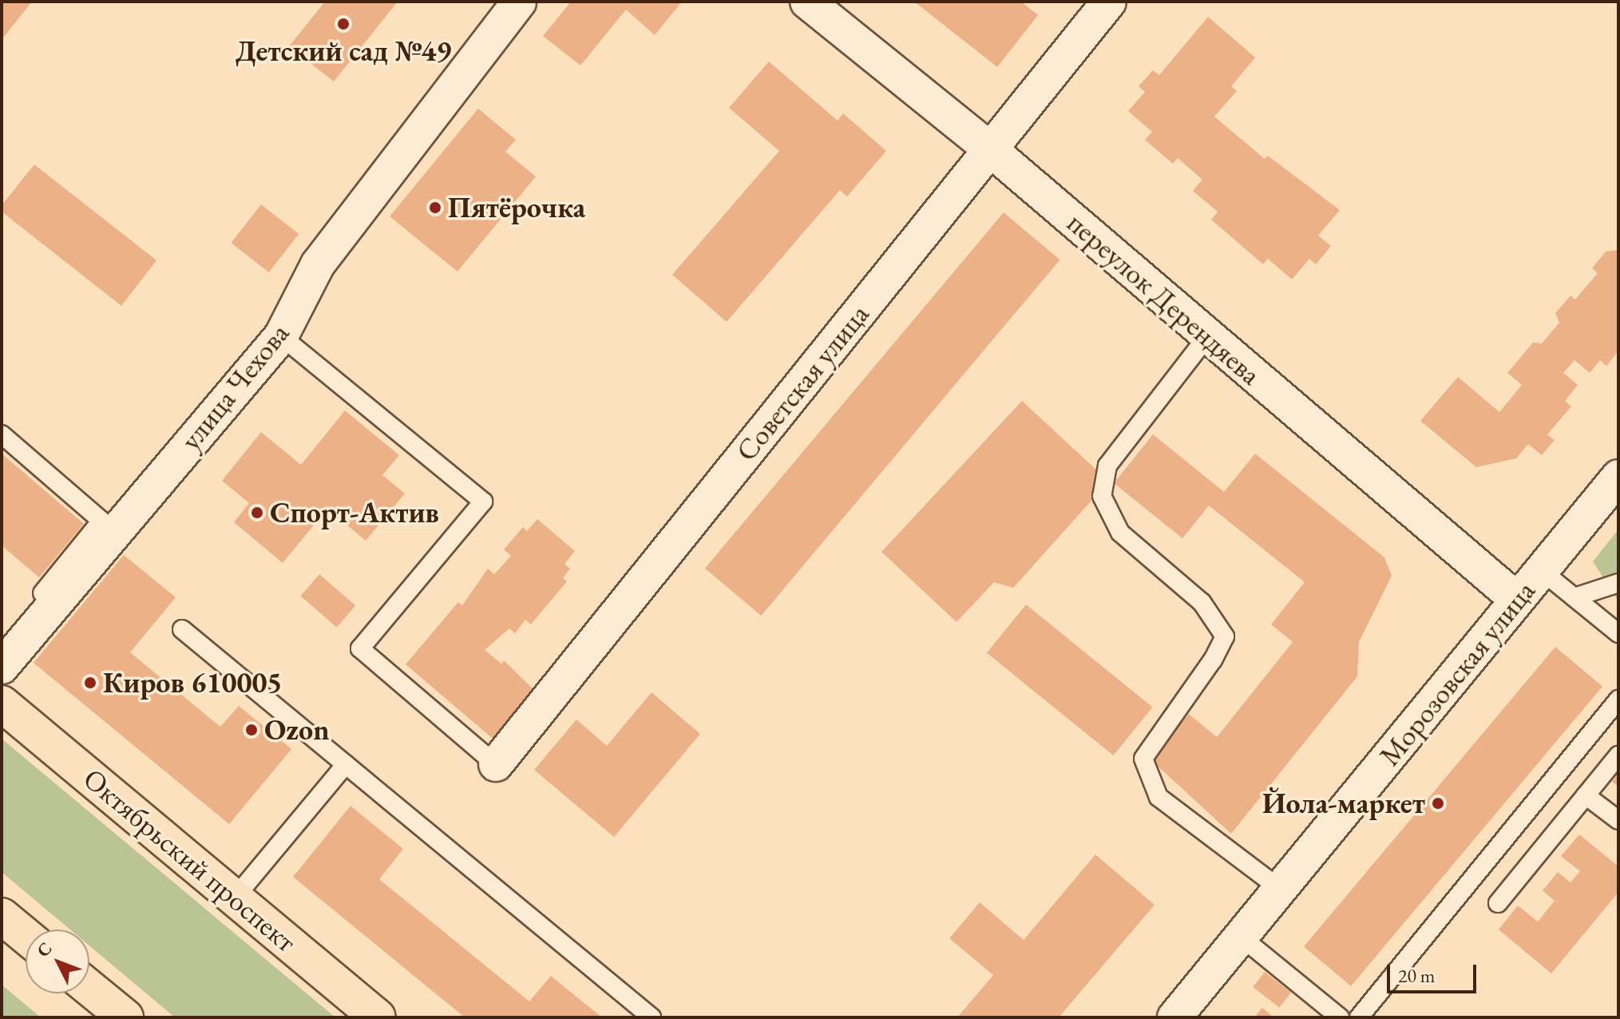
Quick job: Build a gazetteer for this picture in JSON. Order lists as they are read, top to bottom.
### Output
{
  "streets": {
    "main road": ["Октябрьский проспект"],
    "street": [
      "переулок Дерендяева",
      "Советская улица",
      "улица Чехова",
      "Морозовская улица"
    ]
  },
  "crossings": [
    ["переулок Дерендяева", "Советская улица"],
    ["переулок Дерендяева", "Морозовская улица"]
  ],
  "places": [
    "Детский сад №49",
    "Пятёрочка",
    "Спорт-Актив",
    "Киров 610005",
    "Ozon",
    "Йола-маркет"
  ],
  "scale_bar": "20 m",
  "north": "top left"
}
